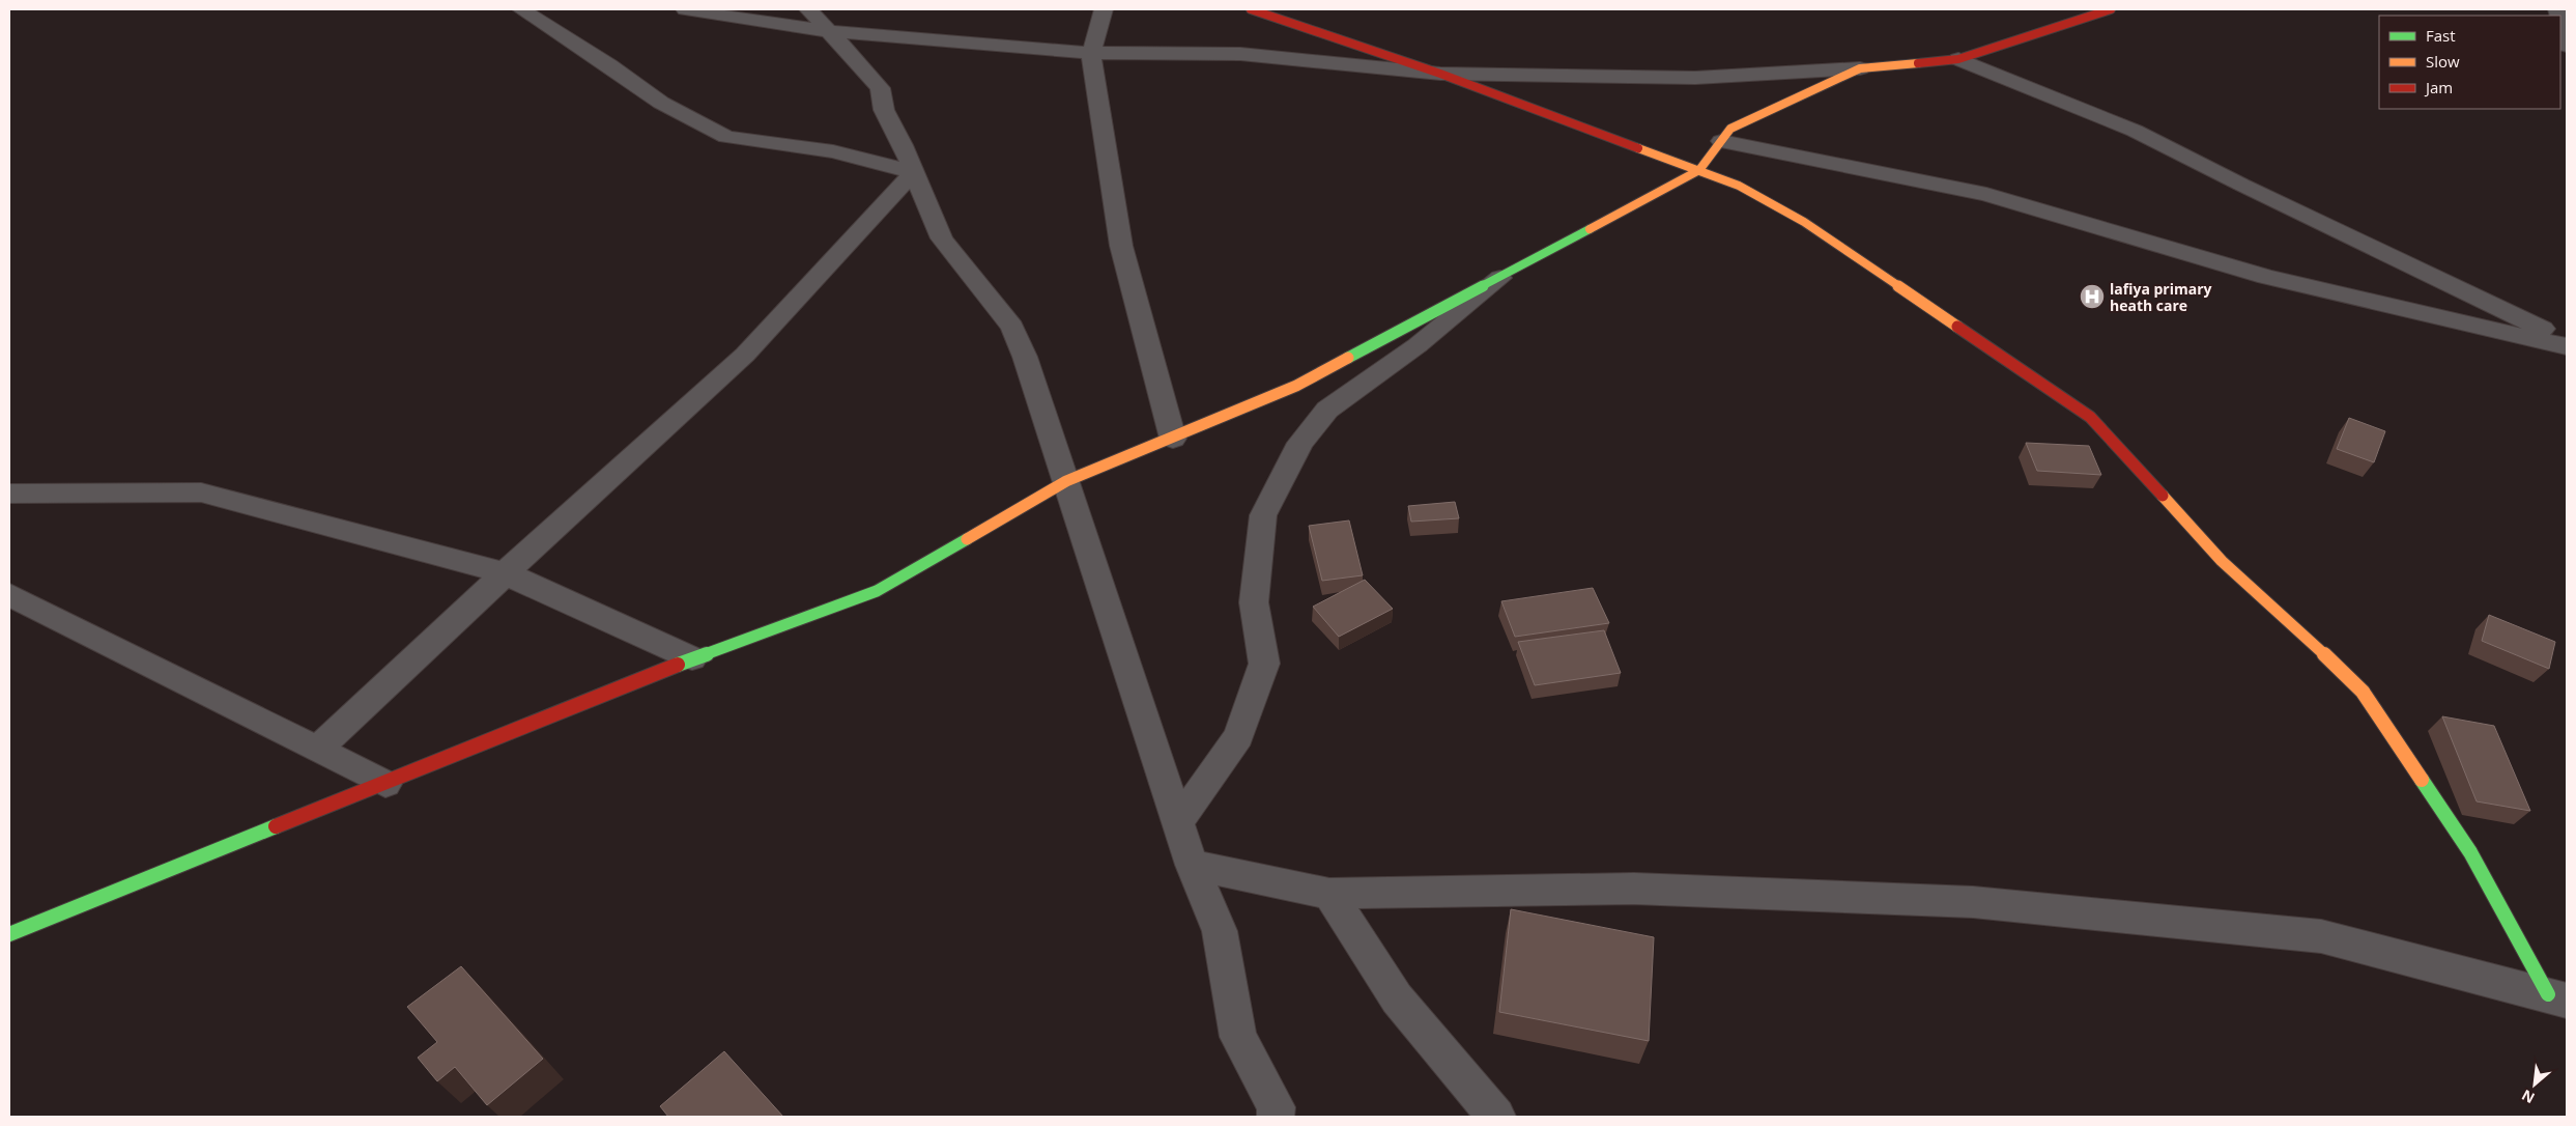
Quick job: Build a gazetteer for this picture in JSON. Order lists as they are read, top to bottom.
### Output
{
  "places": {
    "hospital": ["lafiya primary heath care"]
  },
  "legend": ["Fast", "Slow", "Jam"],
  "north": "bottom left"
}
